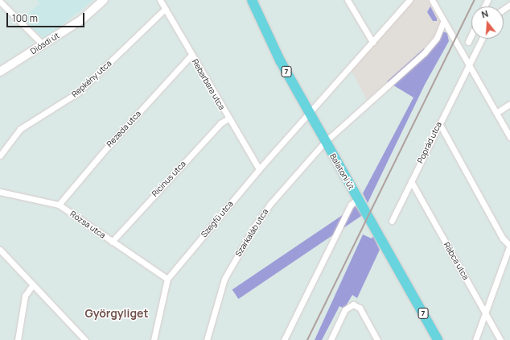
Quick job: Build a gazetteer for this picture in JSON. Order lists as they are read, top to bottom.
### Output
{
  "streets": {
    "main road": ["Diósdi út", "7", "Balatoni út"],
    "street": [
      "Repkény utca",
      "Rebarbara utca",
      "Rezeda utca",
      "Poprád utca",
      "Ricinus utca",
      "Szegfű utca",
      "Rózsa utca",
      "Szarkaláb utca",
      "Rábca utca"
    ]
  },
  "crossings": [
    ["Repkény utca", "Rebarbara utca"],
    ["Rebarbara utca", "Rezeda utca"],
    ["Rebarbara utca", "Ricinus utca"],
    ["Rebarbara utca", "Szegfű utca"],
    ["Rezeda utca", "Rózsa utca"],
    ["Poprád utca", "Rábca utca"],
    ["Balatoni út", "Szegfű utca"],
    ["Balatoni út", "Szarkaláb utca"],
    ["Ricinus utca", "Rózsa utca"],
    ["Szegfű utca", "Rózsa utca"]
  ],
  "districts": ["Györgyliget"],
  "scale_bar": "100 m",
  "north": "top"
}
